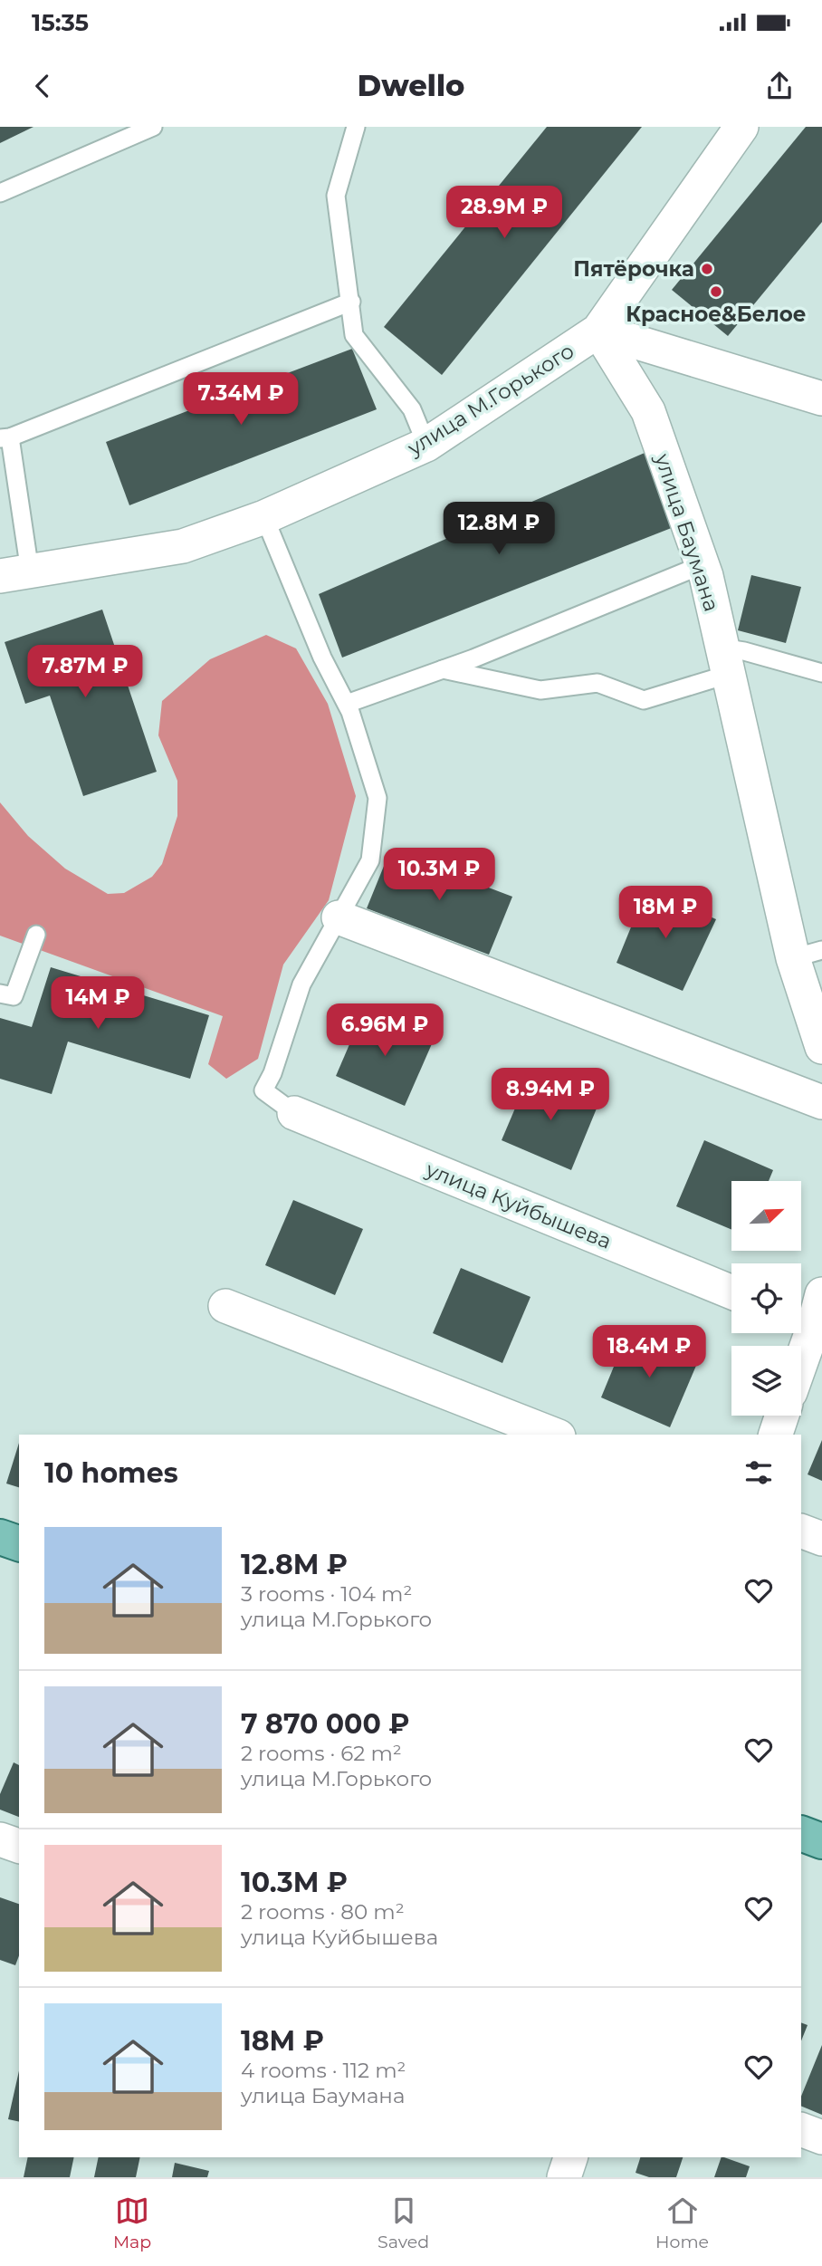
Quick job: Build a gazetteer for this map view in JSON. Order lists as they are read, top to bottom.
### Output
{
  "streets": {
    "street": ["улица М.Горького", "улица Баумана", "улица Куйбышева"]
  },
  "crossings": [
    ["улица М.Горького", "улица Баумана"]
  ],
  "places": ["Пятёрочка", "Красное&Белое"],
  "north": "top right",
  "page": {
    "status": "15:35",
    "header": "Dwello",
    "price": [
      "28.9M ₽",
      "7.34M ₽",
      "12.8M ₽",
      "7.87M ₽",
      "10.3M ₽",
      "18M ₽",
      "14M ₽",
      "6.96M ₽",
      "8.94M ₽",
      "18.4M ₽"
    ],
    "heading": "10 homes",
    "list": [
      {
        "name": "12.8M ₽",
        "note": "3 rooms · 104 m² · улица М.Горького"
      },
      {
        "name": "7 870 000 ₽",
        "note": "2 rooms · 62 m² · улица М.Горького"
      },
      {
        "name": "10.3M ₽",
        "note": "2 rooms · 80 m² · улица Куйбышева"
      },
      {
        "name": "18M ₽",
        "note": "4 rooms · 112 m² · улица Баумана"
      }
    ],
    "tabs": ["Map", "Saved", "Home"]
  }
}
